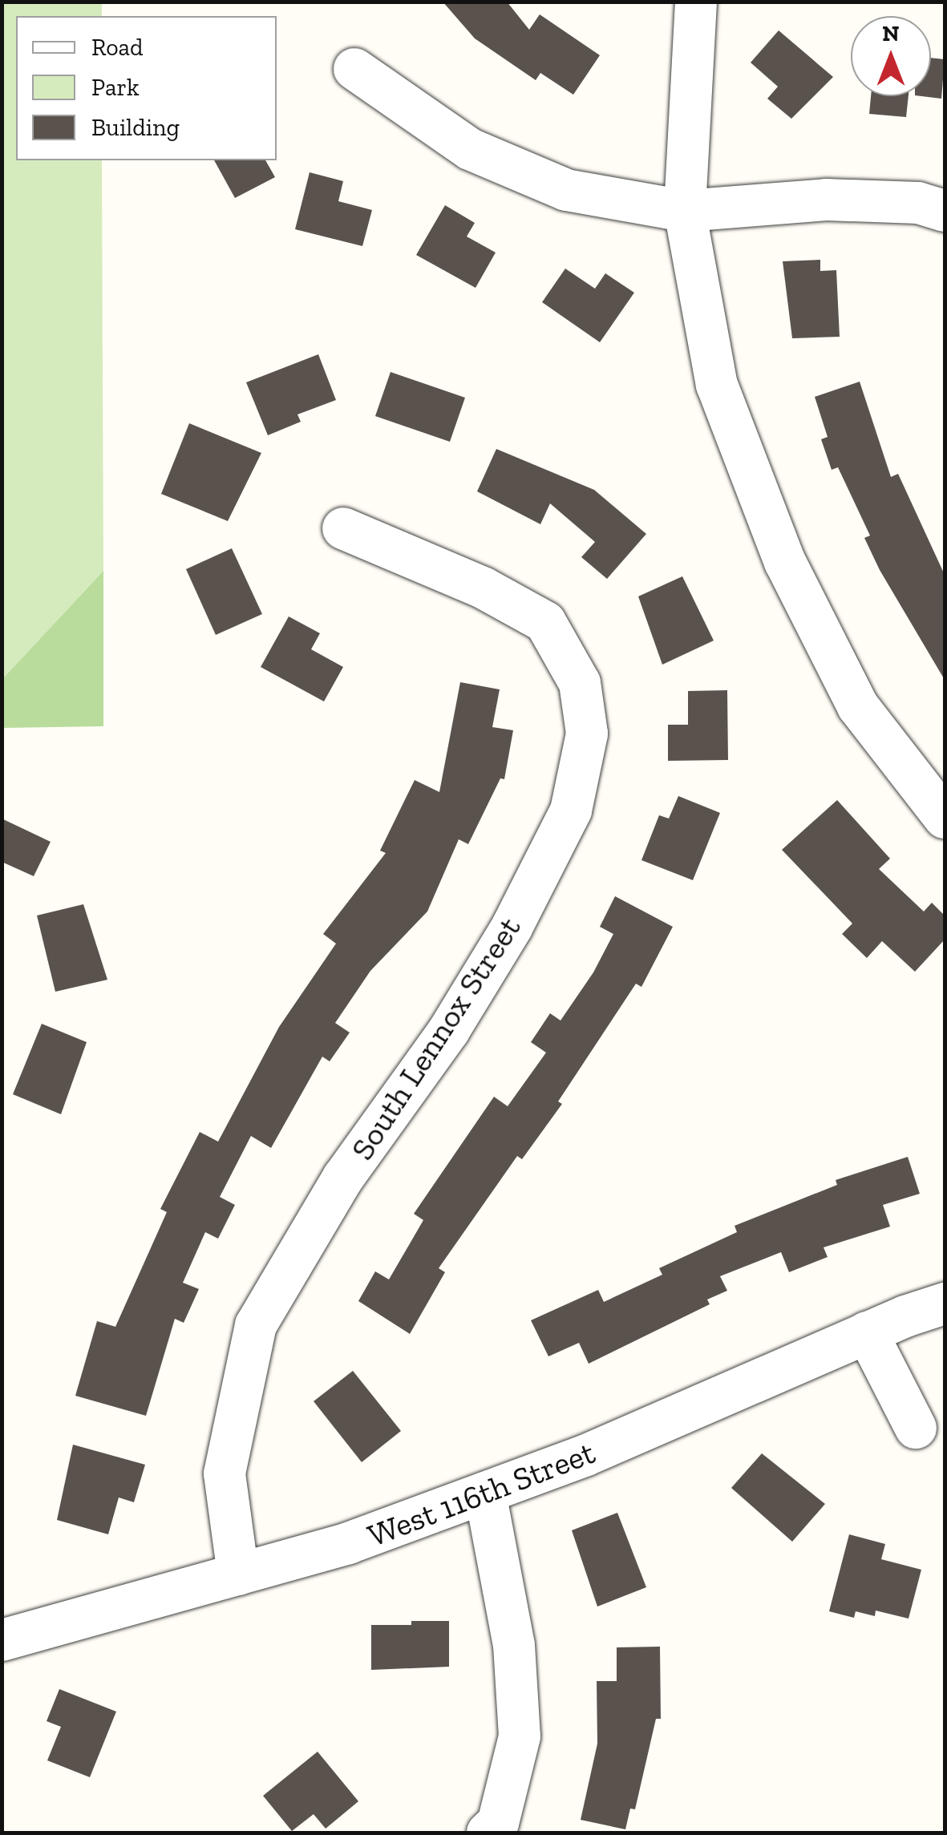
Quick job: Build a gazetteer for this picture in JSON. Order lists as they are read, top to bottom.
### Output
{
  "streets": {
    "street": ["South Lennox Street", "West 116th Street"]
  },
  "crossings": [
    ["South Lennox Street", "West 116th Street"]
  ],
  "legend": ["Road", "Park", "Building"],
  "north": "top"
}
